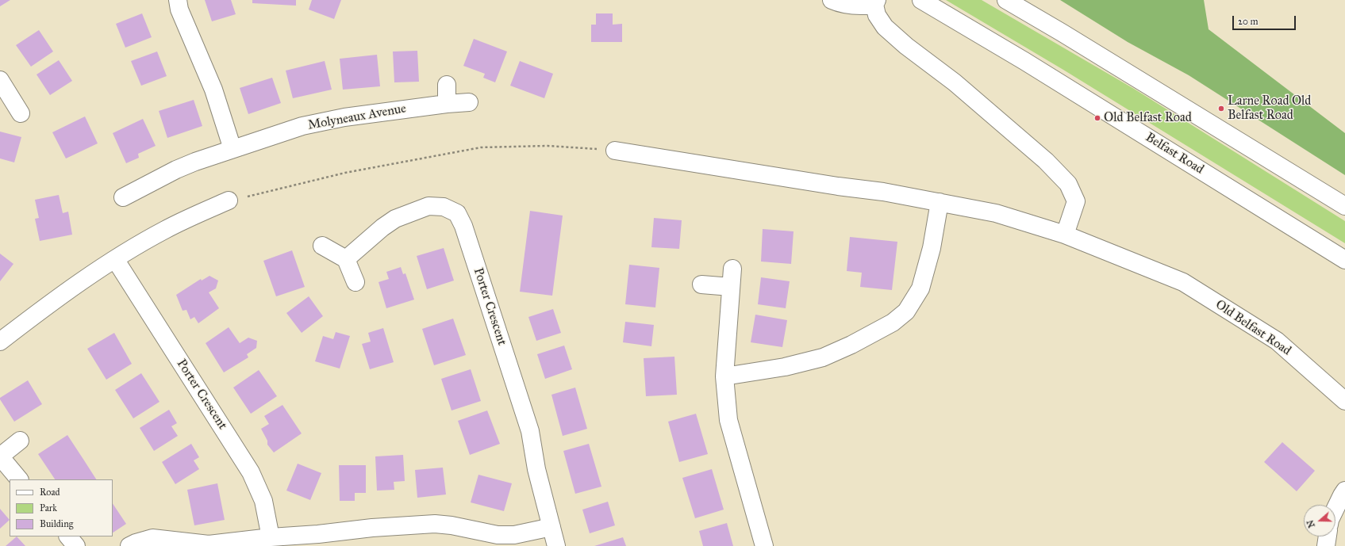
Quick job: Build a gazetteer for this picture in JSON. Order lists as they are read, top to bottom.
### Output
{
  "streets": {
    "main road": [
      "Molyneaux Avenue",
      "Belfast Road",
      "Porter Crescent",
      "Old Belfast Road"
    ]
  },
  "places": ["Larne Road Old Belfast Road", "Old Belfast Road"],
  "legend": ["Road", "Park", "Building"],
  "scale_bar": "20 m",
  "north": "left"
}
